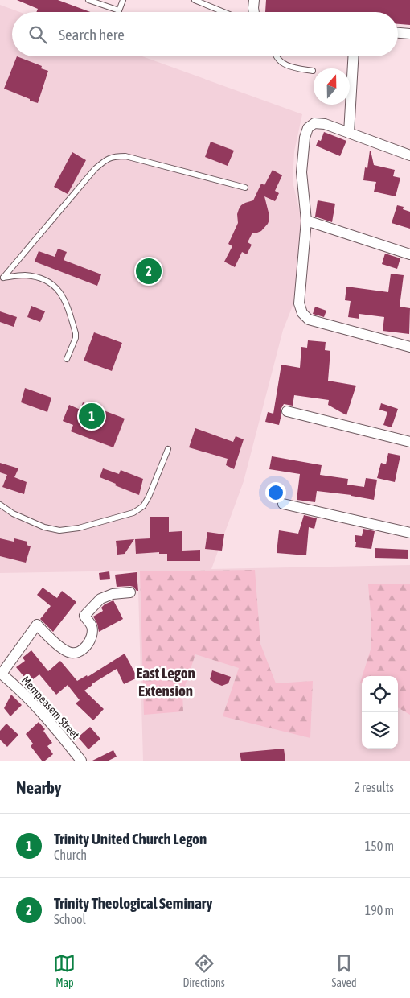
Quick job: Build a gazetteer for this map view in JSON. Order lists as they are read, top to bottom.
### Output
{
  "streets": {
    "street": ["Mempeasem Street"]
  },
  "districts": ["East Legon Extension"],
  "north": "top",
  "page": {
    "search": "Search here",
    "pins": ["2", "1"],
    "heading": ["Nearby", "2 results"],
    "list": [
      {
        "mark": "1",
        "name": "Trinity United Church Legon",
        "note": "Church",
        "value": "150 m"
      },
      {
        "mark": "2",
        "name": "Trinity Theological Seminary",
        "note": "School",
        "value": "190 m"
      }
    ],
    "nav": ["Map", "Directions", "Saved"]
  }
}
